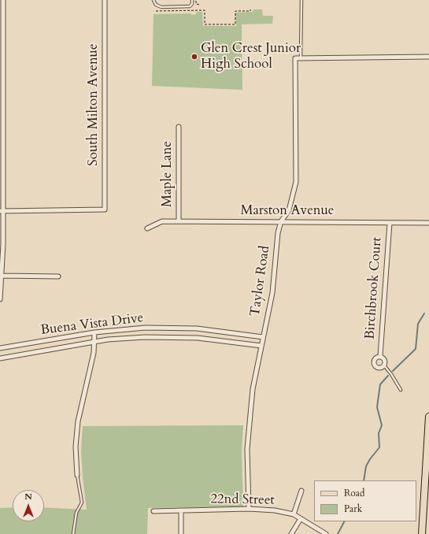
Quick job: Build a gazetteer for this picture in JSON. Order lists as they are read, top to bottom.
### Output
{
  "streets": {
    "street": [
      "South Milton Avenue",
      "Maple Lane",
      "Marston Avenue",
      "Taylor Road",
      "Birchbrook Court",
      "Buena Vista Drive",
      "22nd Street"
    ]
  },
  "crossings": [
    ["Maple Lane", "Marston Avenue"],
    ["Marston Avenue", "Taylor Road"],
    ["Marston Avenue", "Birchbrook Court"],
    ["Taylor Road", "Buena Vista Drive"],
    ["Taylor Road", "22nd Street"]
  ],
  "places": ["Glen Crest Junior High School"],
  "legend": ["Road", "Park"],
  "north": "top"
}
